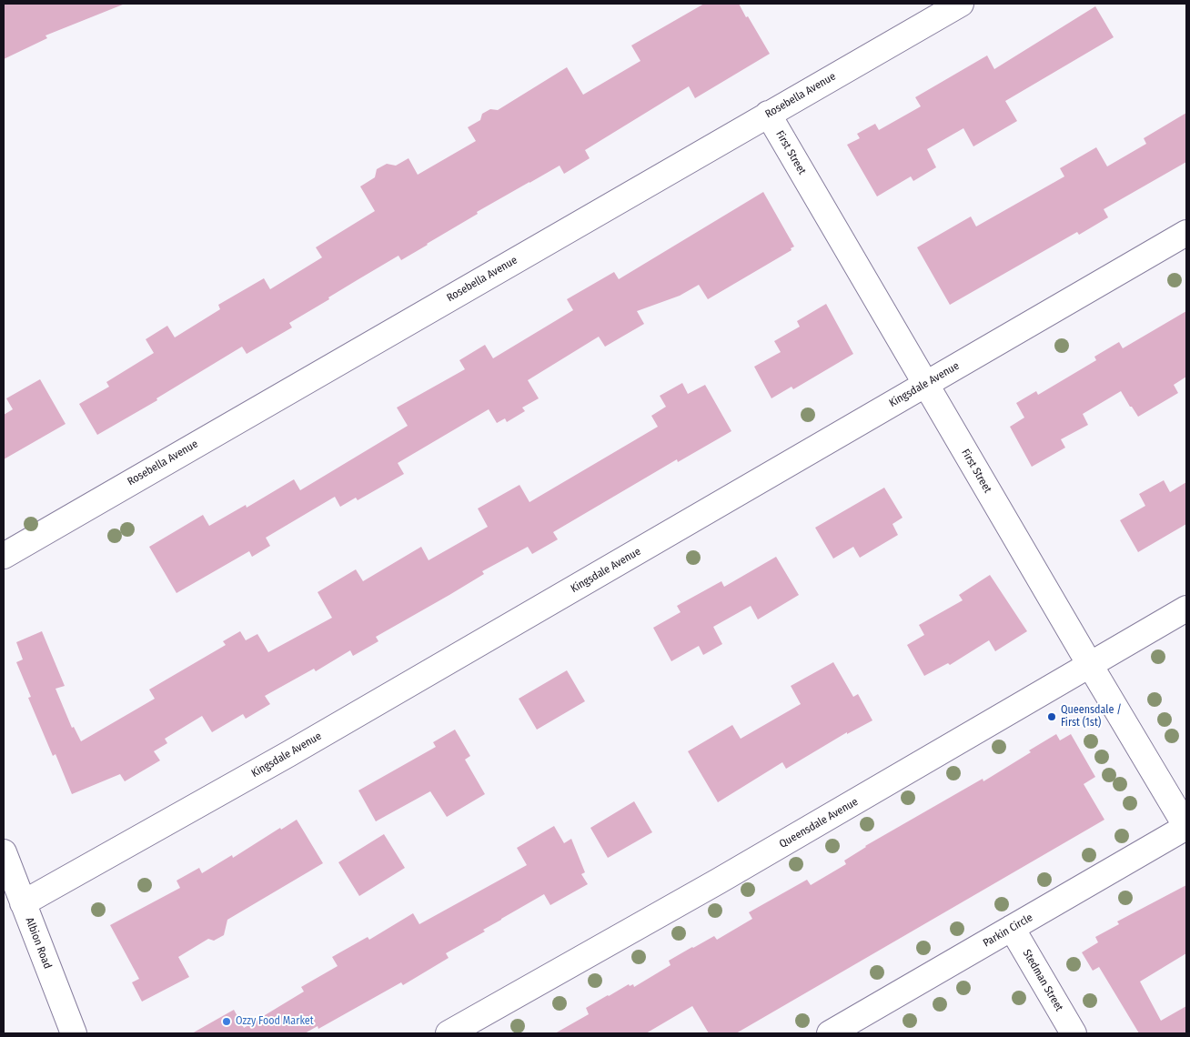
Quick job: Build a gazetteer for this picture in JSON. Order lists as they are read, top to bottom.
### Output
{
  "streets": {
    "street": [
      "Rosebella Avenue",
      "First Street",
      "Kingsdale Avenue",
      "Queensdale Avenue",
      "Parkin Circle",
      "Albion Road",
      "Stedman Street"
    ]
  },
  "crossings": [
    ["Rosebella Avenue", "First Street"],
    ["First Street", "Kingsdale Avenue"],
    ["First Street", "Queensdale Avenue"],
    ["First Street", "Parkin Circle"],
    ["Kingsdale Avenue", "Albion Road"],
    ["Parkin Circle", "Stedman Street"]
  ],
  "places": ["Queensdale / First (1st)", "Ozzy Food Market"]
}
